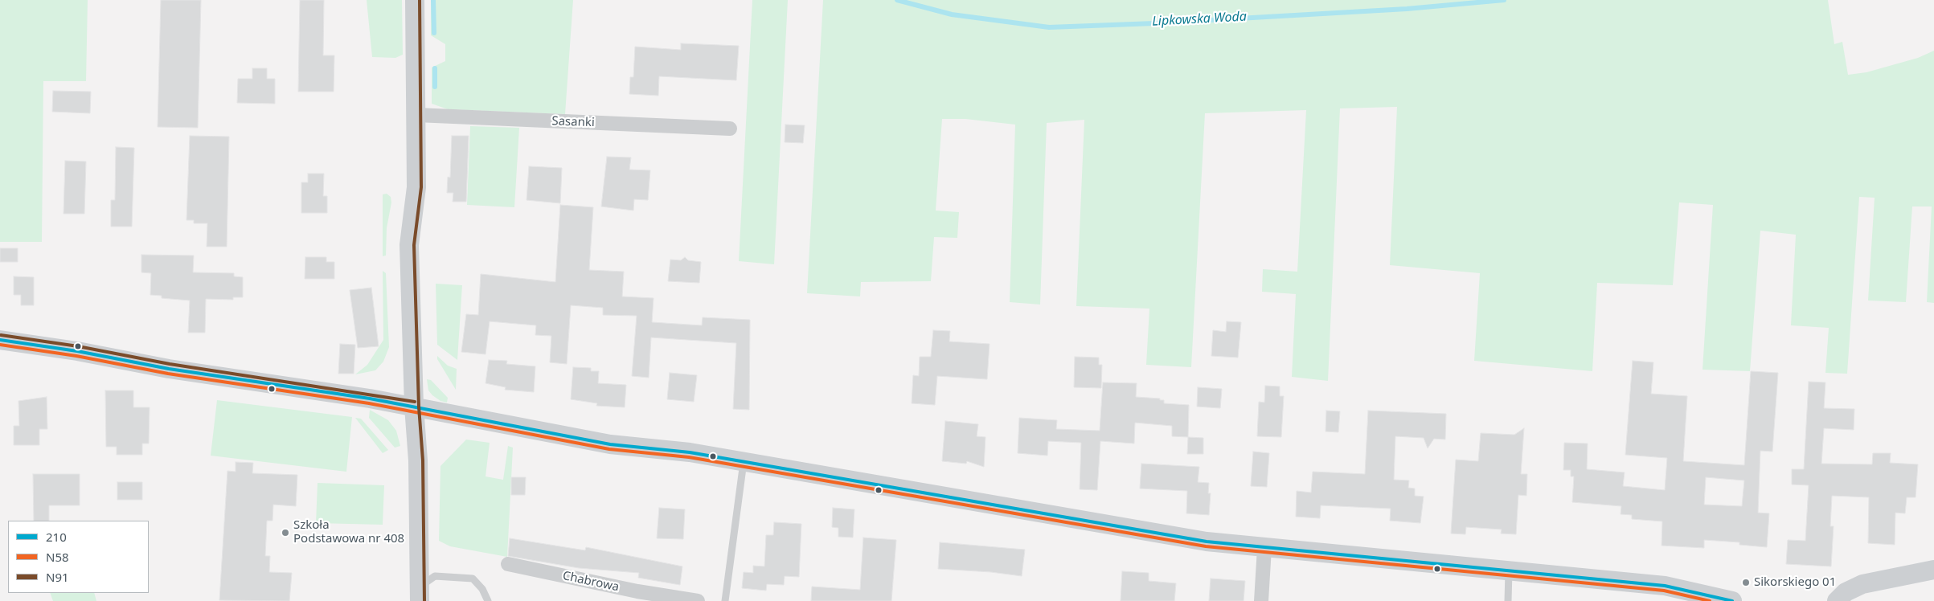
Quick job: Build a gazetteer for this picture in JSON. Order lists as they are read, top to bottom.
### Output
{
  "streets": {
    "street": ["Sasanki", "Chabrowa"]
  },
  "water": ["Lipkowska Woda"],
  "places": ["Szkoła Podstawowa nr 408", "Sikorskiego 01"],
  "lines": ["transit line N91", "transit line 210", "transit line N58"],
  "legend": ["210", "N58", "N91"]
}
